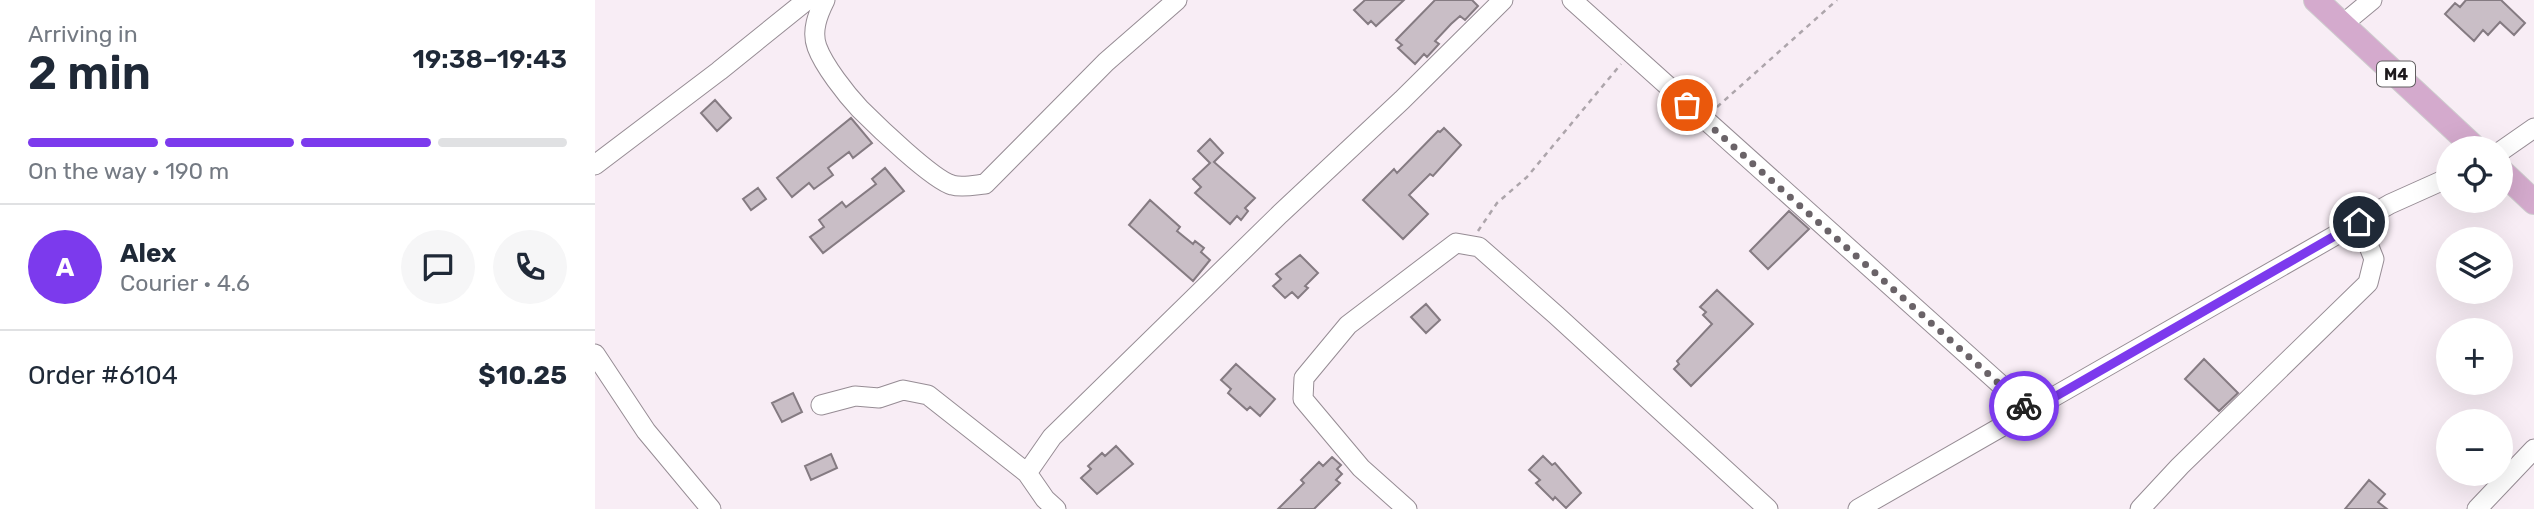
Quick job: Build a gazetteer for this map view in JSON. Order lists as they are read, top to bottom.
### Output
{
  "streets": {
    "main road": ["M4"]
  },
  "page": {
    "heading": ["2 min", "Arriving in", "19:38–19:43"],
    "panel": [
      "Alex",
      "Courier · 4.6",
      "Order #6104",
      "$10.25"
    ],
    "bar": "On the way · 190 m",
    "map_buttons": ["+", "−"],
    "round": "A"
  }
}
